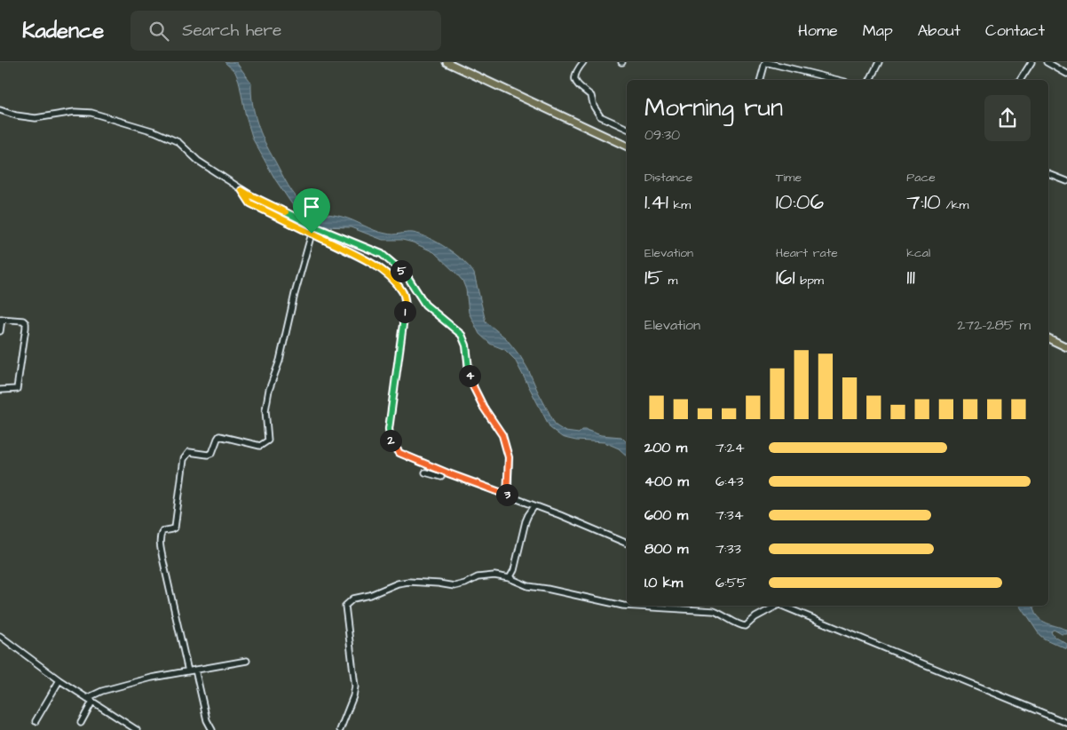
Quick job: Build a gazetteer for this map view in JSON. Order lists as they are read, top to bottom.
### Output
{
  "page": {
    "header": "Kadence",
    "search": "Search here",
    "nav": [
      "Home",
      "Map",
      "About",
      "Contact"
    ],
    "heading": ["Morning run", "09:30"],
    "stats": [
      ["Distance", "1.41 km"],
      ["Time", "10:06"],
      ["Pace", "7:10 /km"],
      ["Elevation", "15 m"],
      ["Heart rate", "161 bpm"],
      ["kcal", "111"]
    ],
    "pins": [
      "5",
      "1",
      "4",
      "2",
      "3"
    ],
    "chart": ["Elevation", "272–285 m"],
    "list": [
      {
        "name": "200 m",
        "note": "7:24"
      },
      {
        "name": "400 m",
        "note": "6:43"
      },
      {
        "name": "600 m",
        "note": "7:34"
      },
      {
        "name": "800 m",
        "note": "7:33"
      },
      {
        "name": "1.0 km",
        "note": "6:55"
      }
    ]
  }
}
